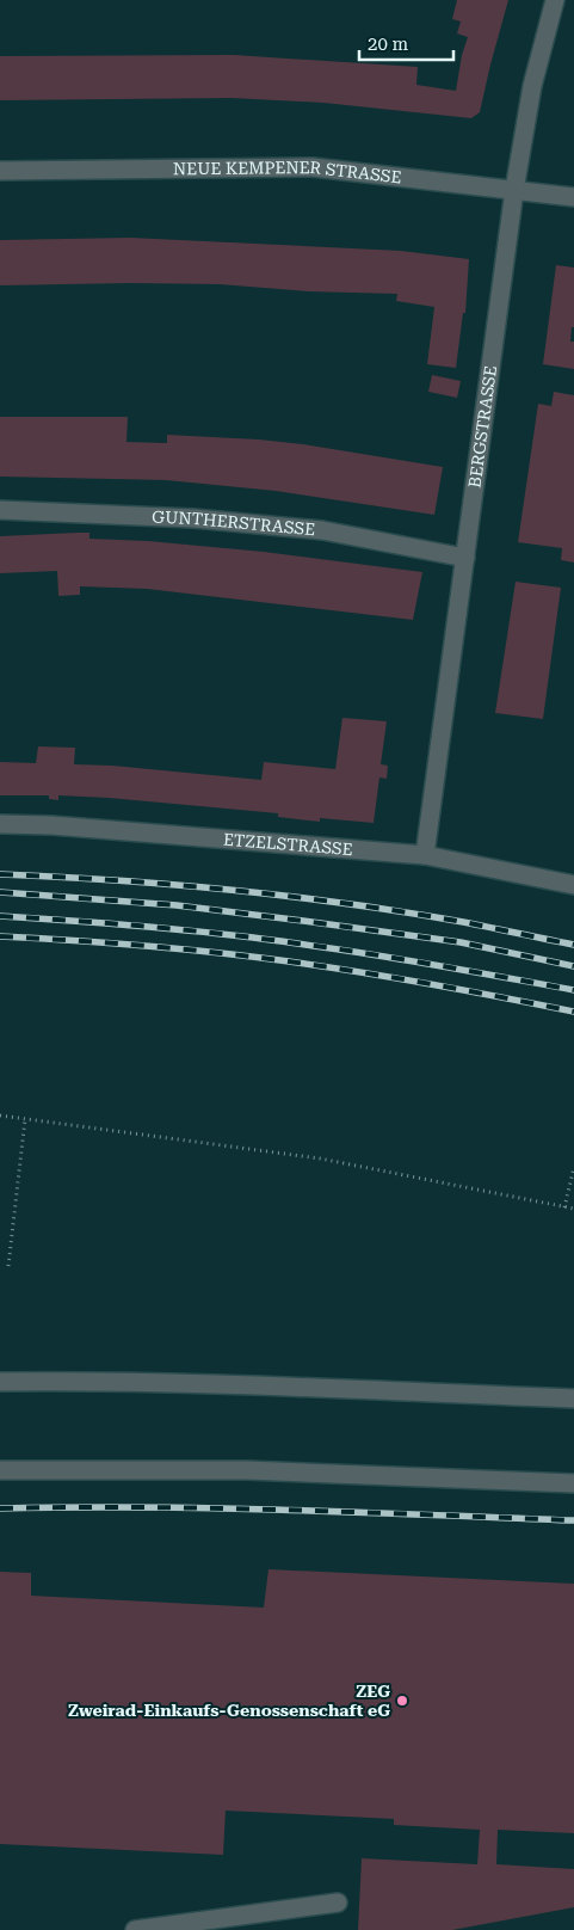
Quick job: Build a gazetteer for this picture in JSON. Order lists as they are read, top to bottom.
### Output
{
  "streets": {
    "street": [
      "NEUE KEMPENER STRASSE",
      "BERGSTRASSE",
      "GUNTHERSTRASSE",
      "ETZELSTRASSE"
    ]
  },
  "crossings": [
    ["NEUE KEMPENER STRASSE", "BERGSTRASSE"],
    ["BERGSTRASSE", "GUNTHERSTRASSE"],
    ["BERGSTRASSE", "ETZELSTRASSE"]
  ],
  "places": ["ZEG Zweirad-Einkaufs-Genossenschaft eG"],
  "scale_bar": "20 m"
}
